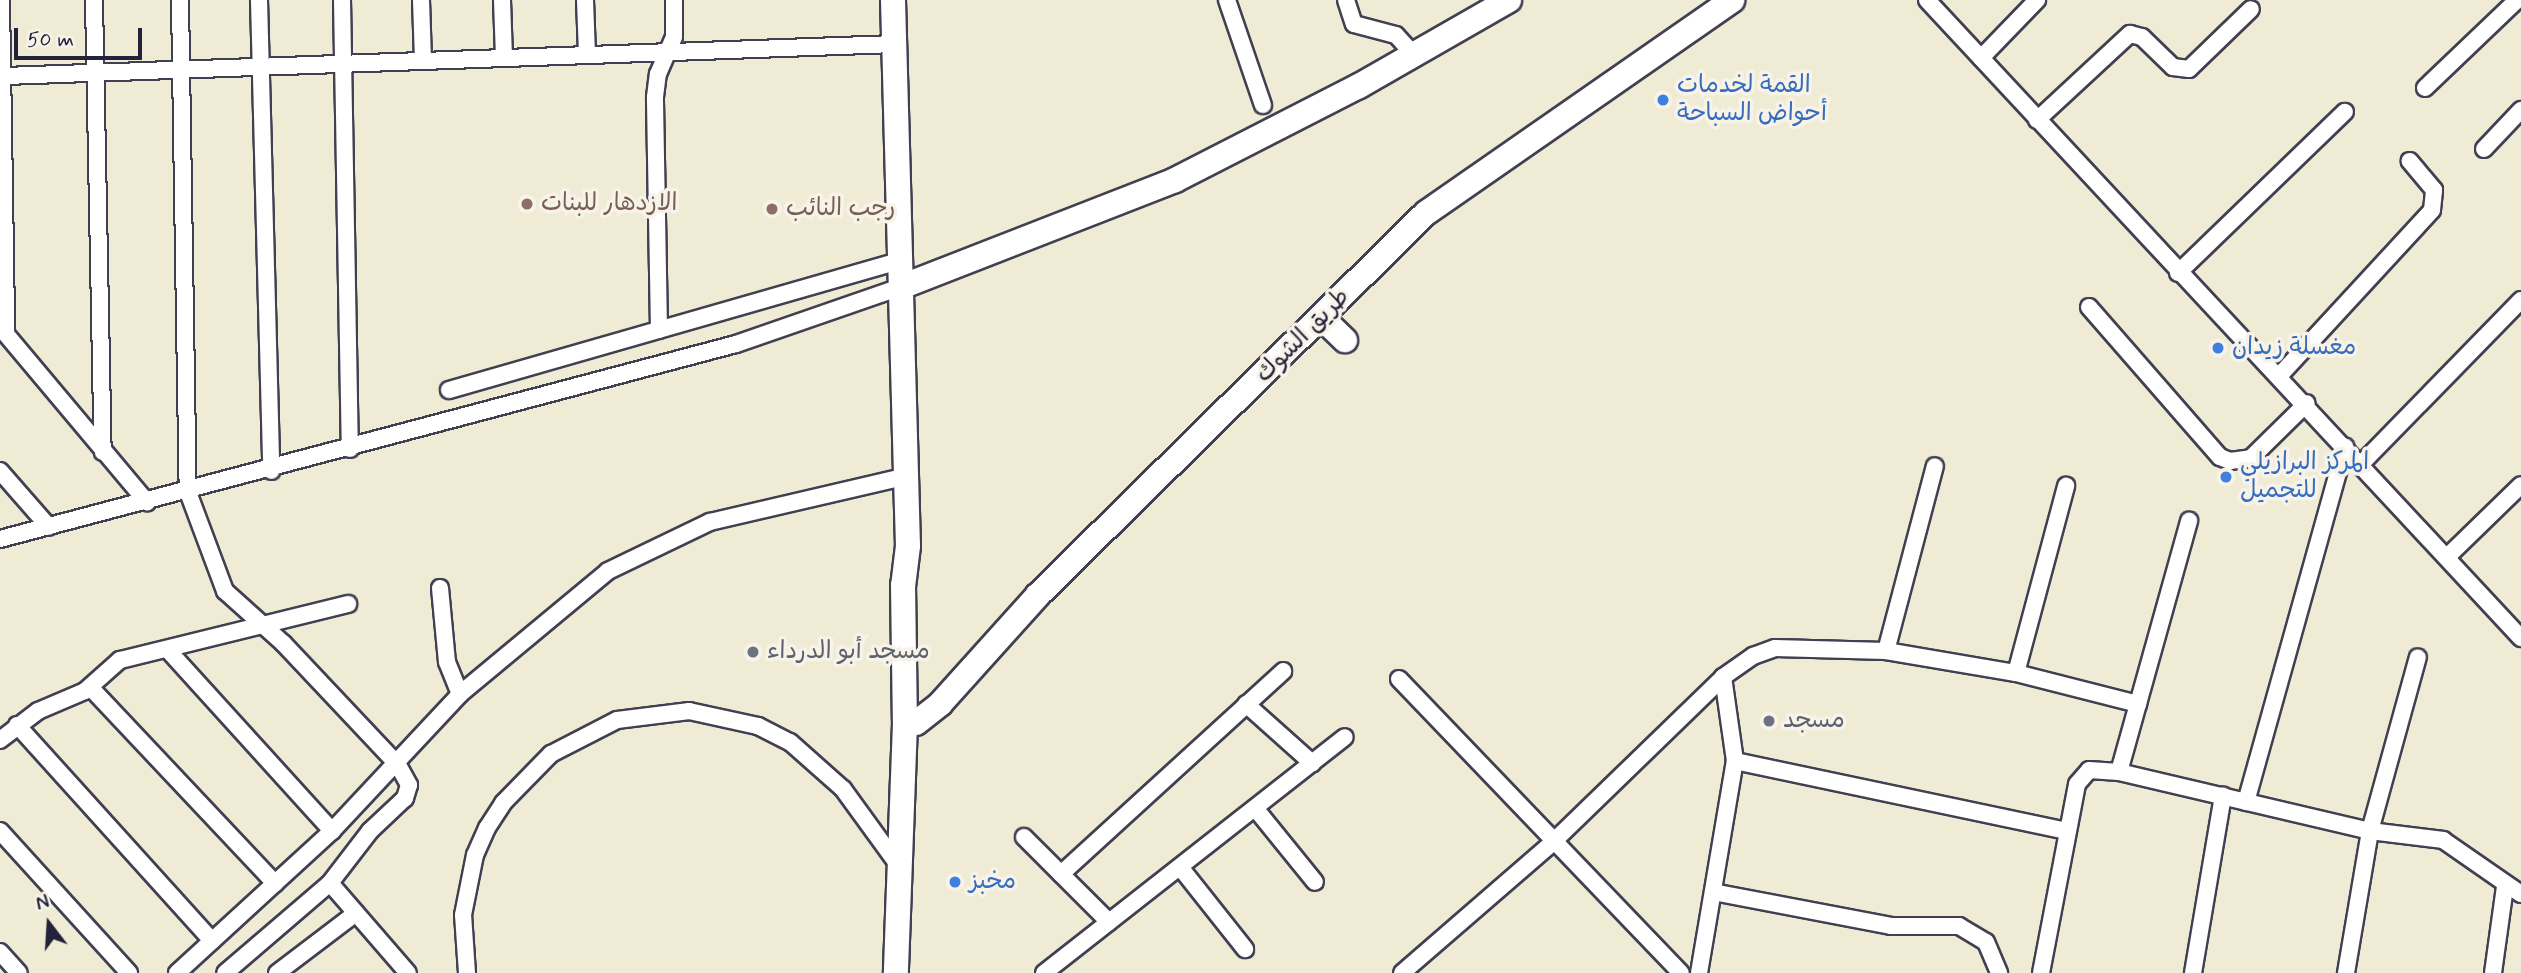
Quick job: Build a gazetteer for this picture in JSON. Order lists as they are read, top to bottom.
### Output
{
  "streets": {
    "main road": ["طريق الشوك"]
  },
  "places": [
    "القمة لخدمات أحواض السباحة",
    "الازدهار للبنات",
    "رجب النائب",
    "مغسلة زيدان",
    "المركز البرازيلي للتجميل",
    "مسجد أبو الدرداء",
    "مسجد",
    "مخبز"
  ],
  "scale_bar": "50 m",
  "north": "top"
}
